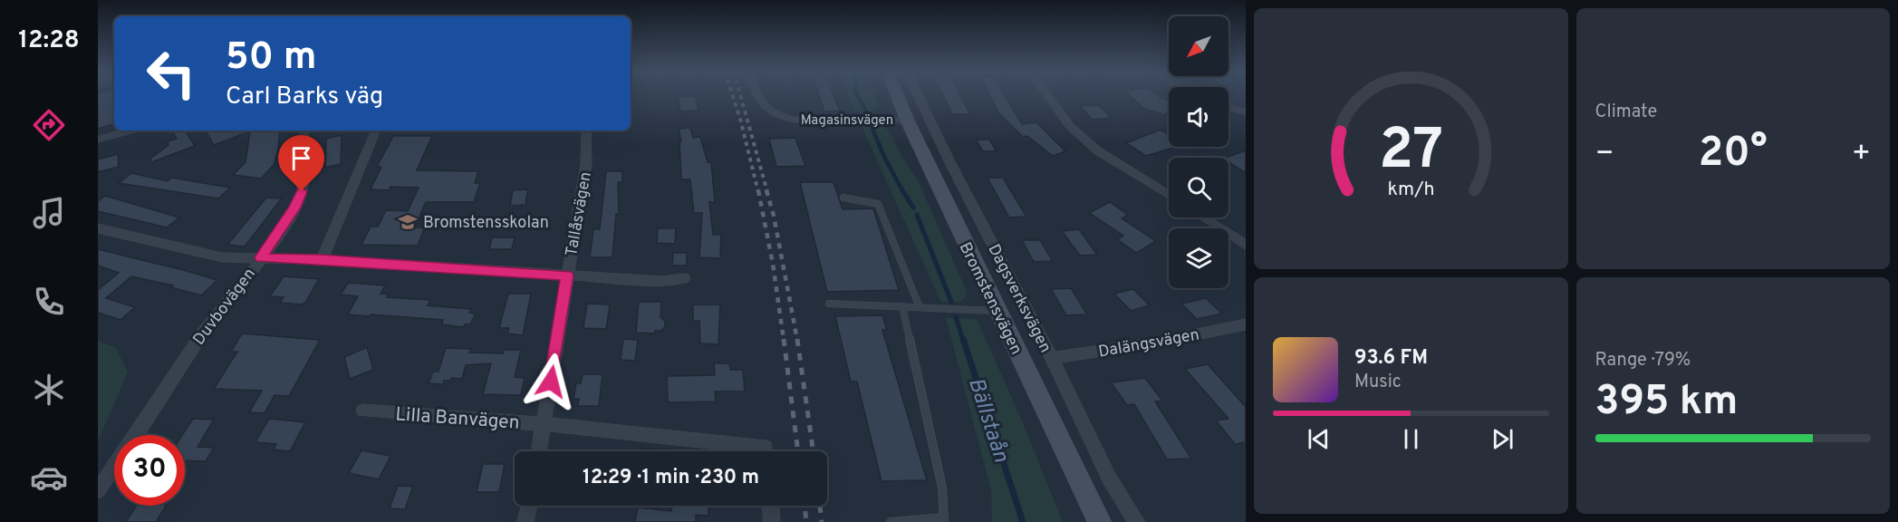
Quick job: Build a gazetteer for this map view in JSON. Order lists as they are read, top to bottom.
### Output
{
  "streets": {
    "street": [
      "Magasinsvägen",
      "Tallåsvägen",
      "Bromstensvägen",
      "Dagsverksvägen",
      "Duvbovägen",
      "Dalängsvägen",
      "Lilla Banvägen"
    ]
  },
  "crossings": [
    ["Magasinsvägen", "Bromstensvägen"],
    ["Tallåsvägen", "Lilla Banvägen"],
    ["Dagsverksvägen", "Dalängsvägen"]
  ],
  "water": ["Bällstaån"],
  "places": {
    "school or university": ["Bromstensskolan"]
  },
  "north": "bottom left",
  "page": {
    "tabs": "12:28",
    "tile": [
      "Climate",
      ["Range · 79%", "395 km"]
    ],
    "turn": ["50 m", "Carl Barks väg"],
    "heat": ["−", "20°", "+"],
    "song": ["93.6 FM", "Music"],
    "limit": "30",
    "trip": "12:29 · 1 min · 230 m",
    "gauge": ["27", "km/h"]
  }
}
